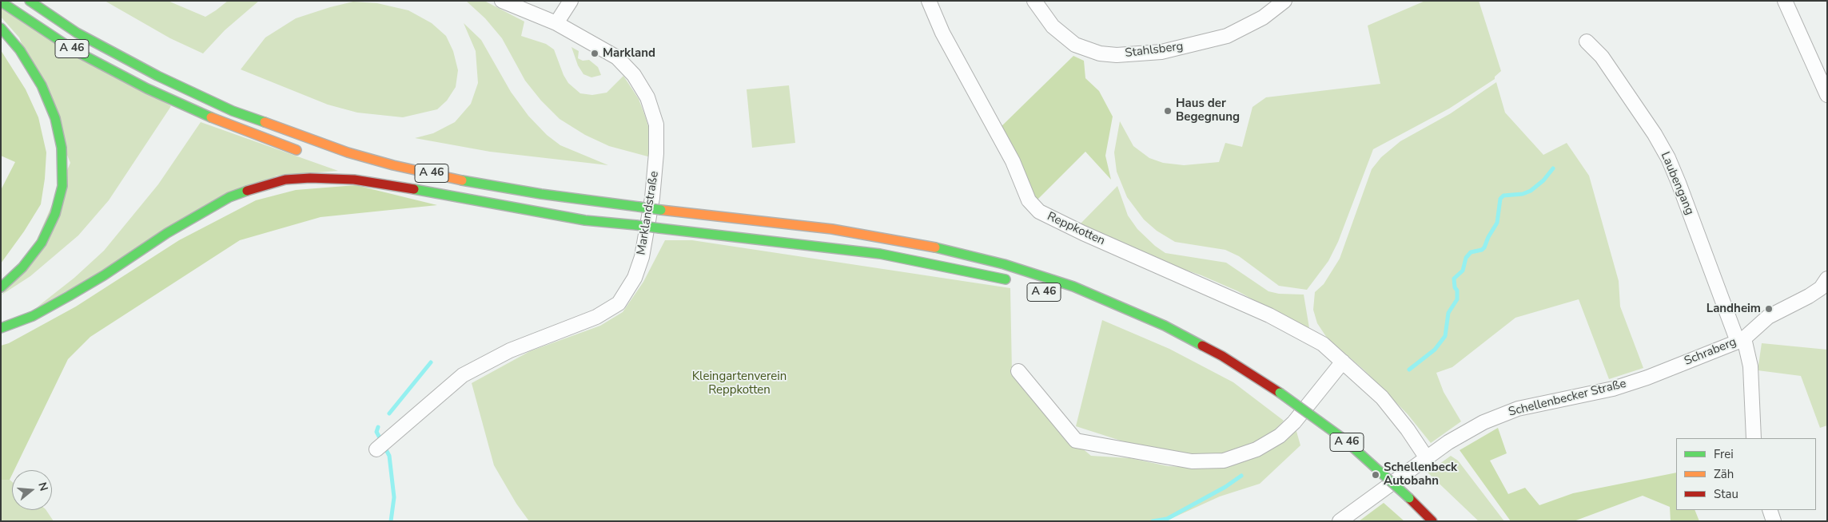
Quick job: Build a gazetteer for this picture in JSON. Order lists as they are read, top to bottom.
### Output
{
  "streets": {
    "highway": ["A 46"],
    "street": [
      "Stahlsberg",
      "Laubengang",
      "Marklandstraße",
      "Reppkotten",
      "Schraberg",
      "Schellenbecker Straße"
    ]
  },
  "crossings": [
    ["Laubengang", "Schraberg"],
    ["Schraberg", "Schellenbecker Straße"]
  ],
  "parks": ["Kleingartenverein Reppkotten"],
  "places": [
    "Markland",
    "Haus der Begegnung",
    "Landheim",
    "Schellenbeck Autobahn"
  ],
  "legend": ["Frei", "Zäh", "Stau"],
  "north": "right"
}
